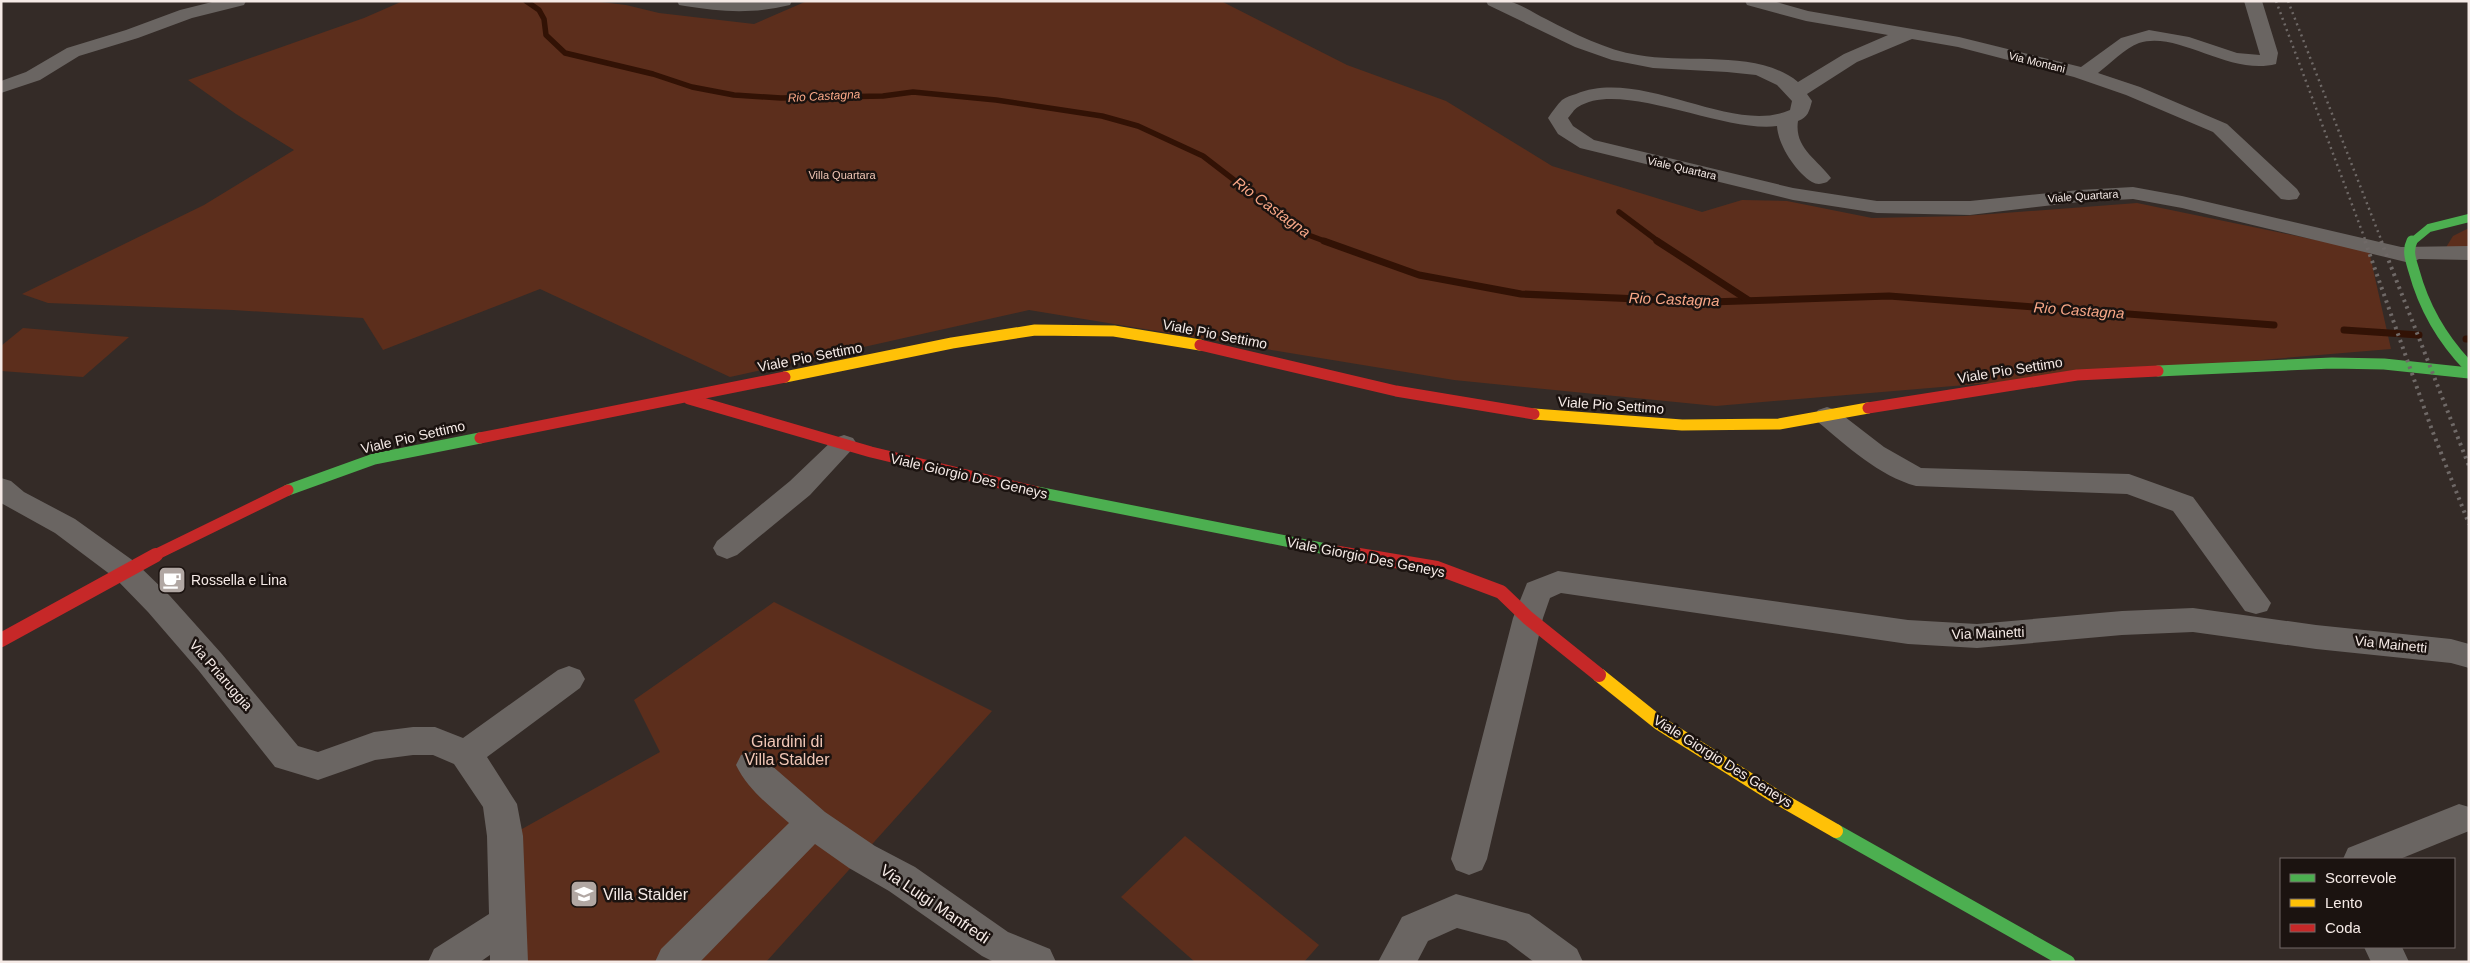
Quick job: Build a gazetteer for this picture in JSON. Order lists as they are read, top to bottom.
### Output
{
  "streets": {
    "street": [
      "Via Montani",
      "Viale Quartara",
      "Viale Pio Settimo",
      "Viale Giorgio Des Geneys",
      "Via Mainetti",
      "Via Priaruggia",
      "Via Luigi Manfredi"
    ]
  },
  "crossings": [
    ["Viale Pio Settimo", "Viale Giorgio Des Geneys"],
    ["Viale Pio Settimo", "Via Priaruggia"],
    ["Viale Giorgio Des Geneys", "Via Mainetti"]
  ],
  "water": ["Rio Castagna"],
  "parks": ["Villa Quartara", "Giardini di Villa Stalder"],
  "places": {
    "cafe": ["Rossella e Lina"],
    "school or university": ["Villa Stalder"]
  },
  "legend": ["Scorrevole", "Lento", "Coda"]
}
